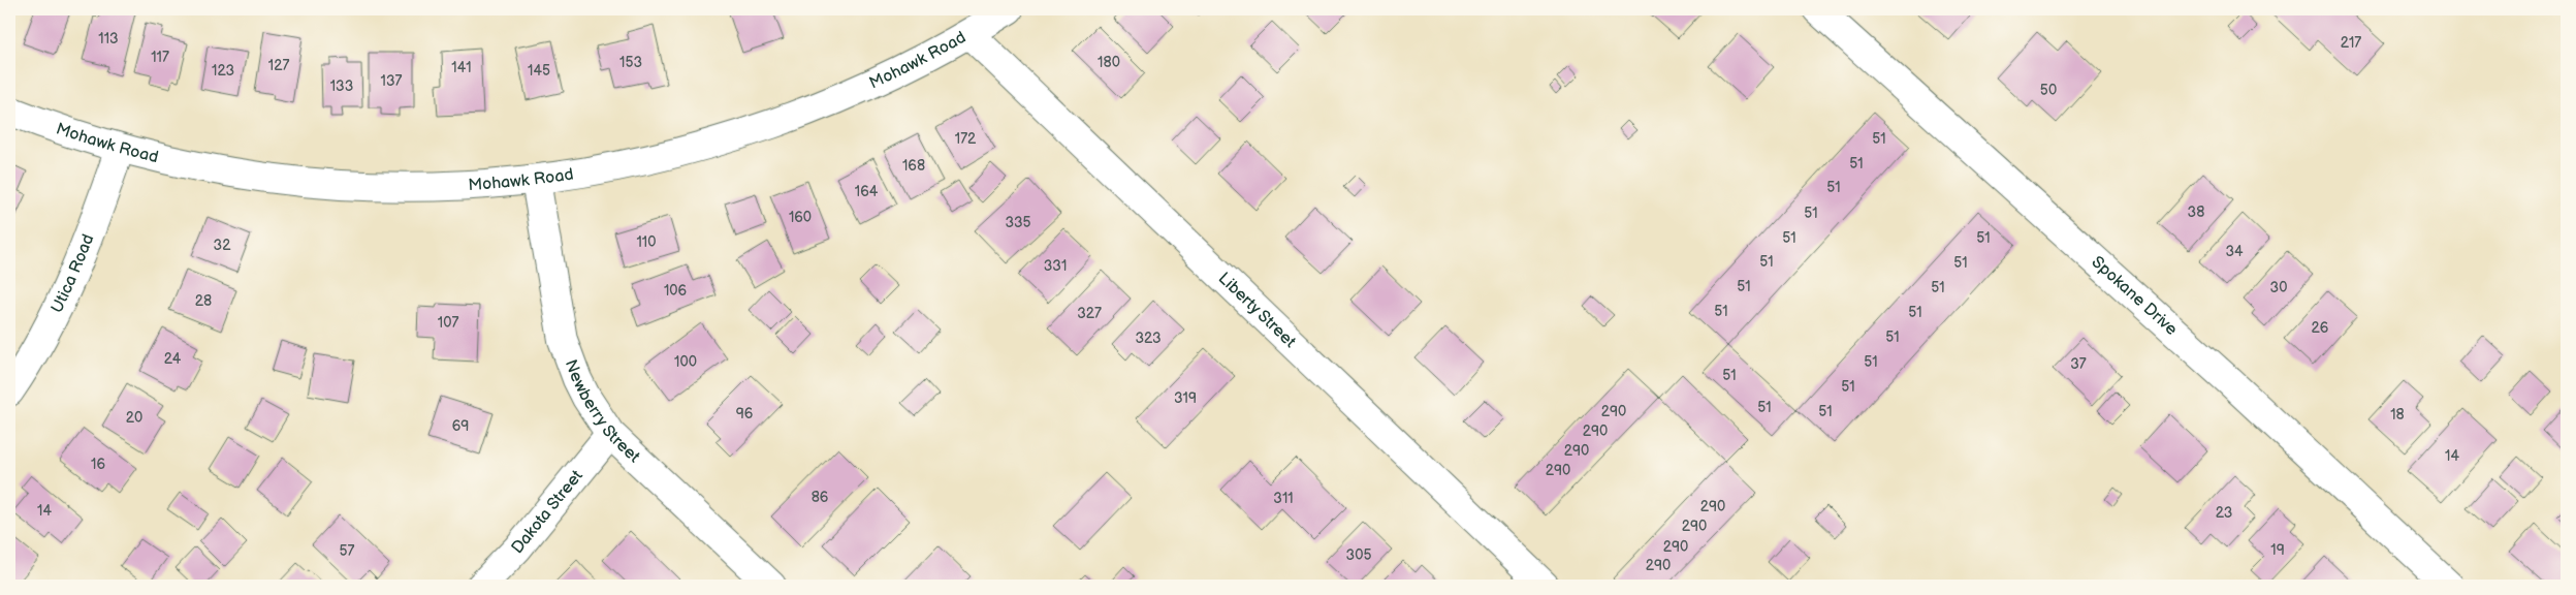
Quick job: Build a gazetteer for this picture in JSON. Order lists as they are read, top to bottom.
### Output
{
  "streets": {
    "street": [
      "Mohawk Road",
      "Utica Road",
      "Spokane Drive",
      "Liberty Street",
      "Newberry Street",
      "Dakota Street"
    ]
  },
  "crossings": [
    ["Mohawk Road", "Utica Road"],
    ["Mohawk Road", "Liberty Street"],
    ["Mohawk Road", "Newberry Street"],
    ["Newberry Street", "Dakota Street"]
  ],
  "house_numbers": [
    "113",
    "217",
    "117",
    "153",
    "180",
    "127",
    "141",
    "123",
    "145",
    "137",
    "133",
    "50",
    "172",
    "51",
    "51",
    "168",
    "51",
    "164",
    "38",
    "51",
    "160",
    "335",
    "51",
    "51",
    "110",
    "32",
    "34",
    "51",
    "51",
    "331",
    "51",
    "51",
    "30",
    "106",
    "28",
    "51",
    "51",
    "327",
    "107",
    "26",
    "51",
    "323",
    "24",
    "100",
    "51",
    "37",
    "51",
    "51",
    "319",
    "51",
    "290",
    "51",
    "96",
    "18",
    "20",
    "69",
    "290",
    "290",
    "14",
    "16",
    "290",
    "86",
    "311",
    "290",
    "14",
    "23",
    "290",
    "290",
    "19",
    "57",
    "305",
    "290"
  ]
}
